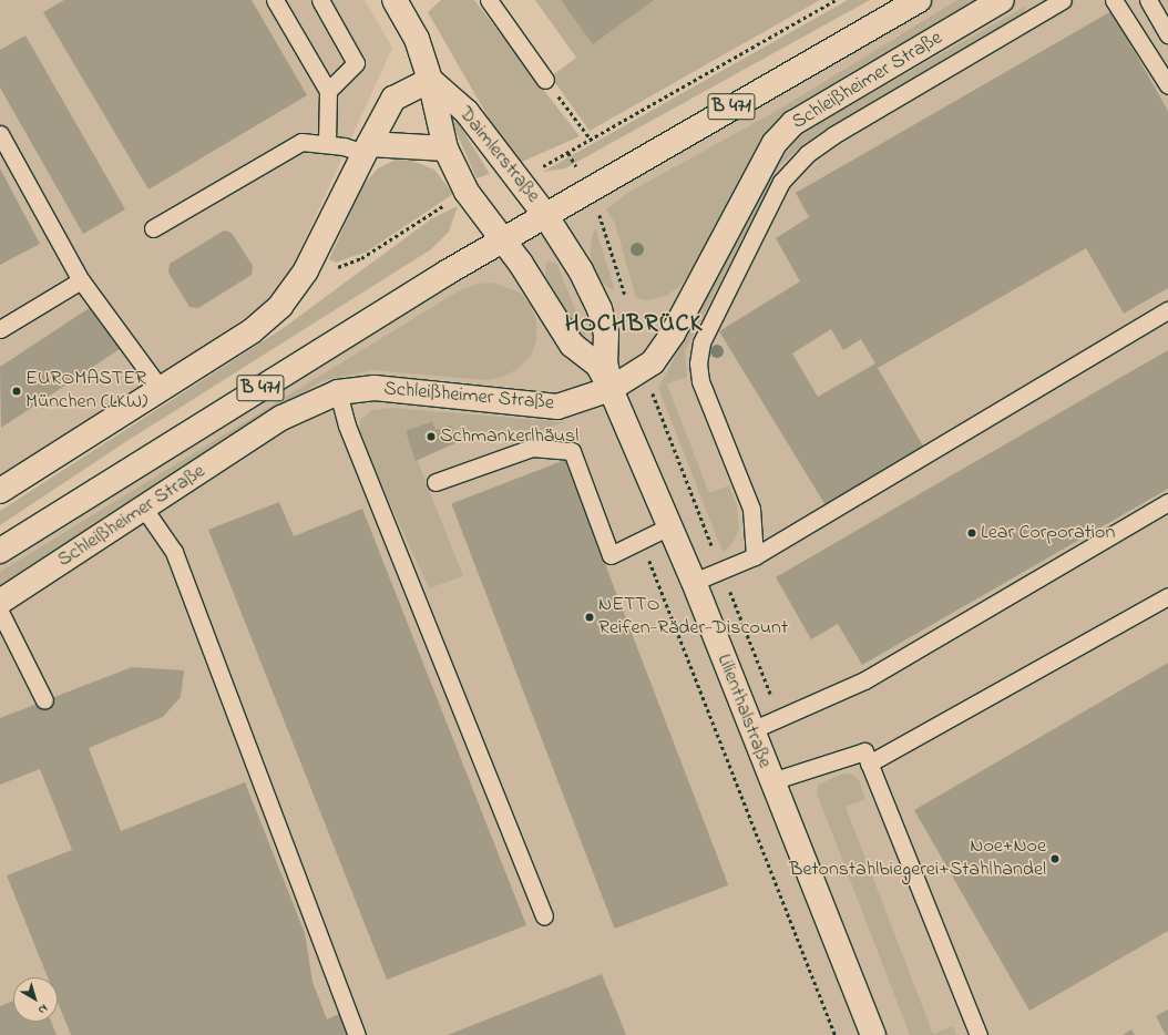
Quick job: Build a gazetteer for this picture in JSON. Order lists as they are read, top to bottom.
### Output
{
  "streets": {
    "street": [
      "Schleißheimer Straße",
      "B 471",
      "Daimlerstraße",
      "Lilienthalstraße"
    ]
  },
  "crossings": [
    ["Schleißheimer Straße", "Daimlerstraße"],
    ["Schleißheimer Straße", "Lilienthalstraße"],
    ["Daimlerstraße", "Lilienthalstraße"]
  ],
  "districts": ["HOCHBRÜCK"],
  "places": [
    "EUROMASTER München (LKW)",
    "Schmankerlhäusl",
    "Lear Corporation",
    "NETTO Reifen-Räder-Discount",
    "Noe+Noe Betonstahlbiegerei+Stahlhandel"
  ],
  "north": "bottom right"
}
